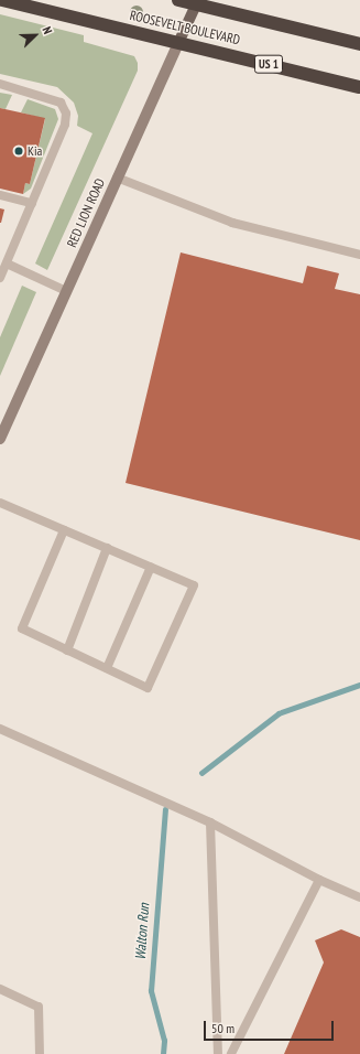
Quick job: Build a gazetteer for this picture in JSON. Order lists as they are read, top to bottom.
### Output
{
  "streets": {
    "highway": ["ROOSEVELT BOULEVARD", "US 1"],
    "main road": ["RED LION ROAD"]
  },
  "crossings": [
    ["ROOSEVELT BOULEVARD", "RED LION ROAD"]
  ],
  "water": ["Walton Run"],
  "places": ["Kia"],
  "scale_bar": "50 m",
  "north": "top right"
}
